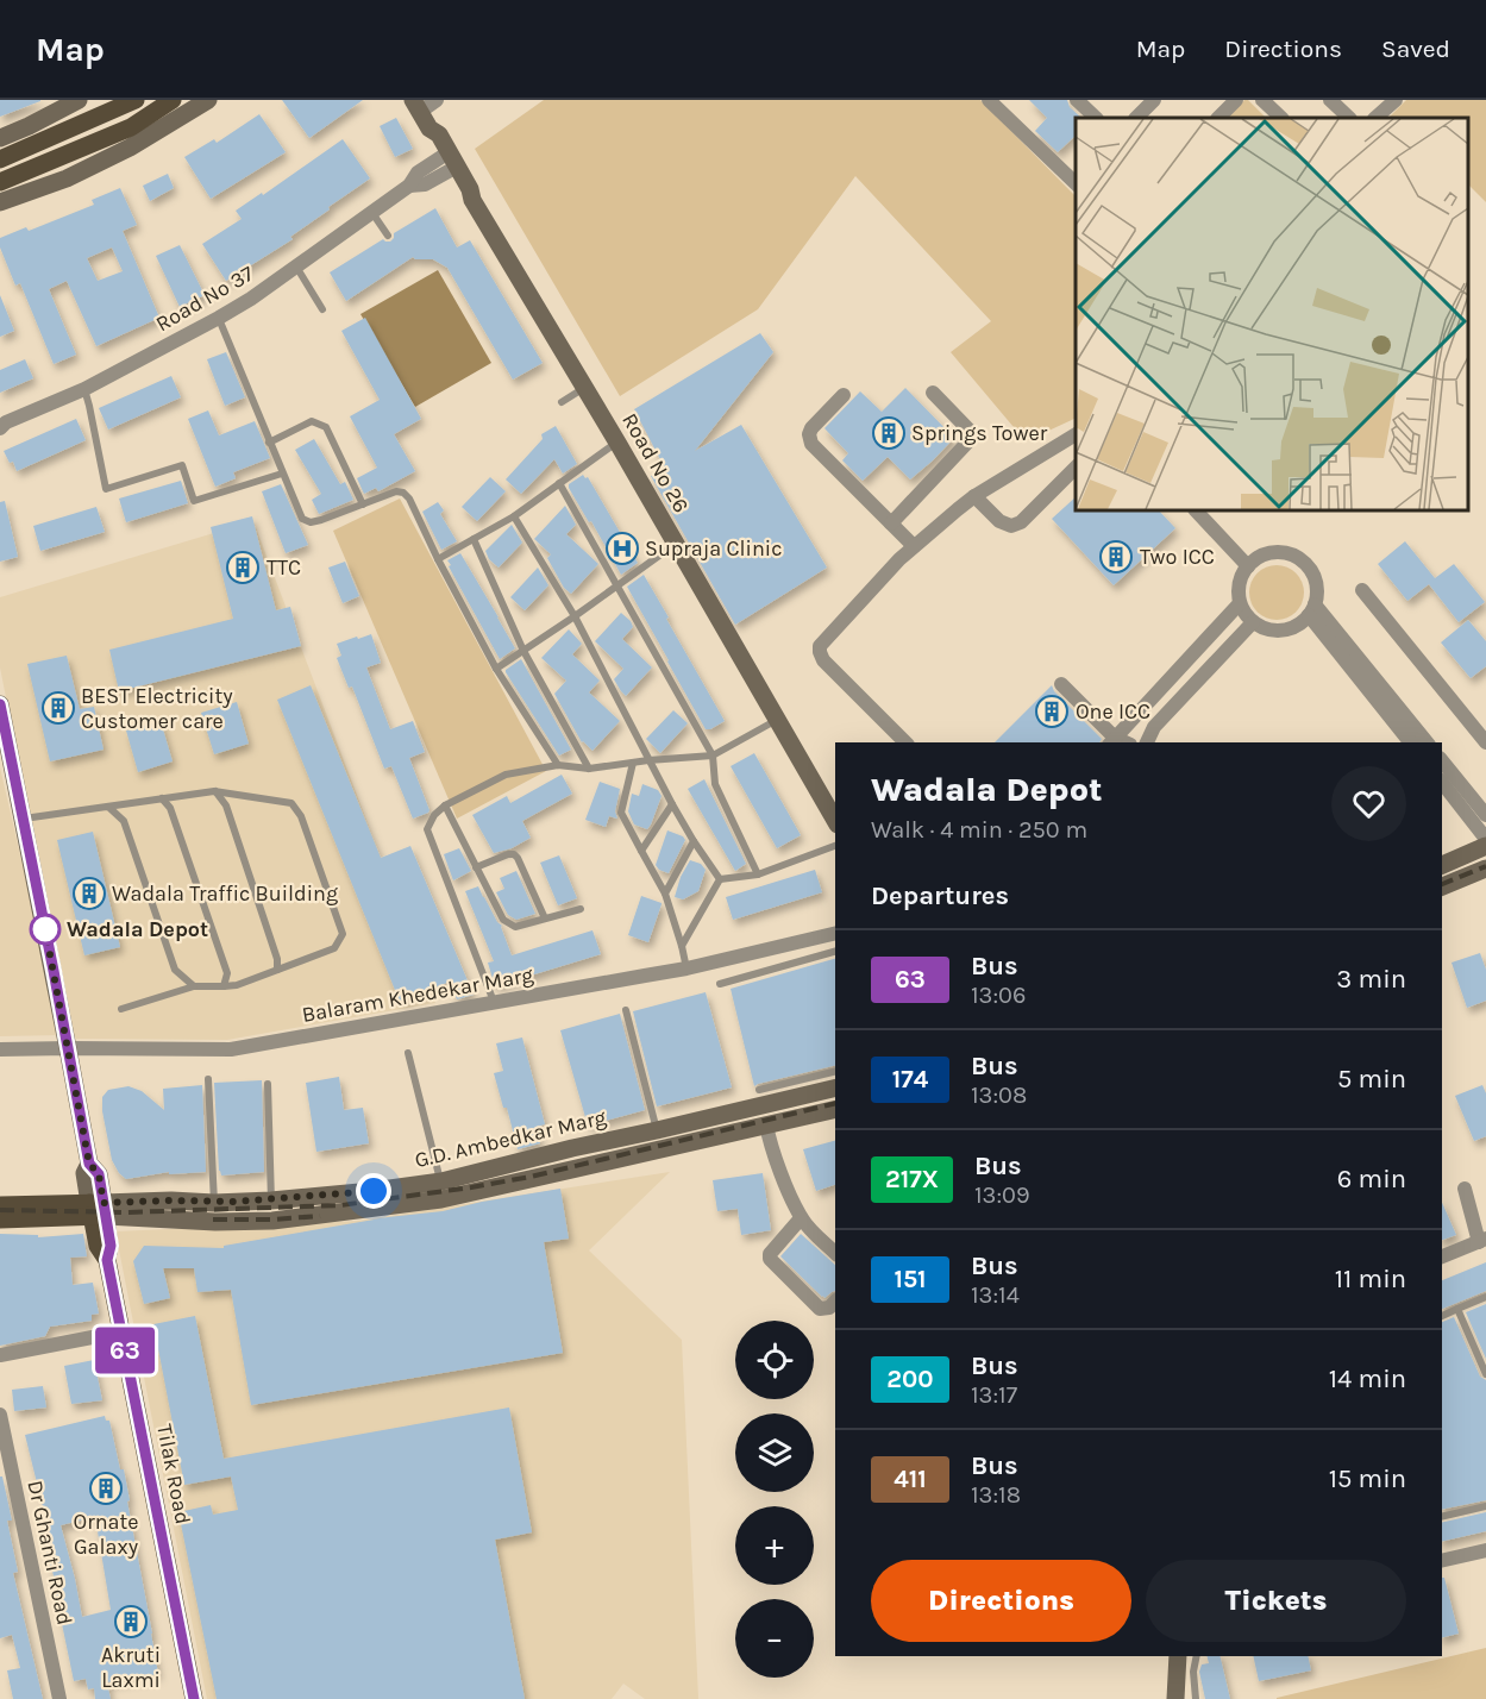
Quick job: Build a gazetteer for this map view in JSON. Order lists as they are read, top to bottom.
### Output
{
  "streets": {
    "main road": ["Road No 26", "G.D. Ambedkar Marg", "Tilak Road"],
    "street": ["Road No 37", "Balaram Khedekar Marg", "Dr Ghanti Road"]
  },
  "crossings": [
    ["Road No 37", "Road No 26"],
    ["G.D. Ambedkar Marg", "Tilak Road"]
  ],
  "places": {
    "building": [
      "Springs Tower",
      "Two ICC",
      "TTC",
      "BEST Electricity Customer care",
      "One ICC",
      "Wadala Traffic Building",
      "Ornate Galaxy",
      "Akruti Laxmi"
    ],
    "hospital": ["Supraja Clinic"],
    "other": ["Wadala Depot"]
  },
  "lines": ["bus line 63"],
  "page": {
    "header": "Map",
    "nav": ["Map", "Directions", "Saved"],
    "on_map": "63",
    "heading": [
      ["Wadala Depot", "Walk · 4 min · 250 m"],
      "Departures"
    ],
    "list": [
      {
        "mark": "63",
        "name": "Bus",
        "note": "13:06",
        "value": "3 min"
      },
      {
        "mark": "174",
        "name": "Bus",
        "note": "13:08",
        "value": "5 min"
      },
      {
        "mark": "217X",
        "name": "Bus",
        "note": "13:09",
        "value": "6 min"
      },
      {
        "mark": "151",
        "name": "Bus",
        "note": "13:14",
        "value": "11 min"
      },
      {
        "mark": "200",
        "name": "Bus",
        "note": "13:17",
        "value": "14 min"
      },
      {
        "mark": "411",
        "name": "Bus",
        "note": "13:18",
        "value": "15 min"
      }
    ],
    "map_buttons": ["+", "−"],
    "buttons": ["Directions", "Tickets"]
  }
}
